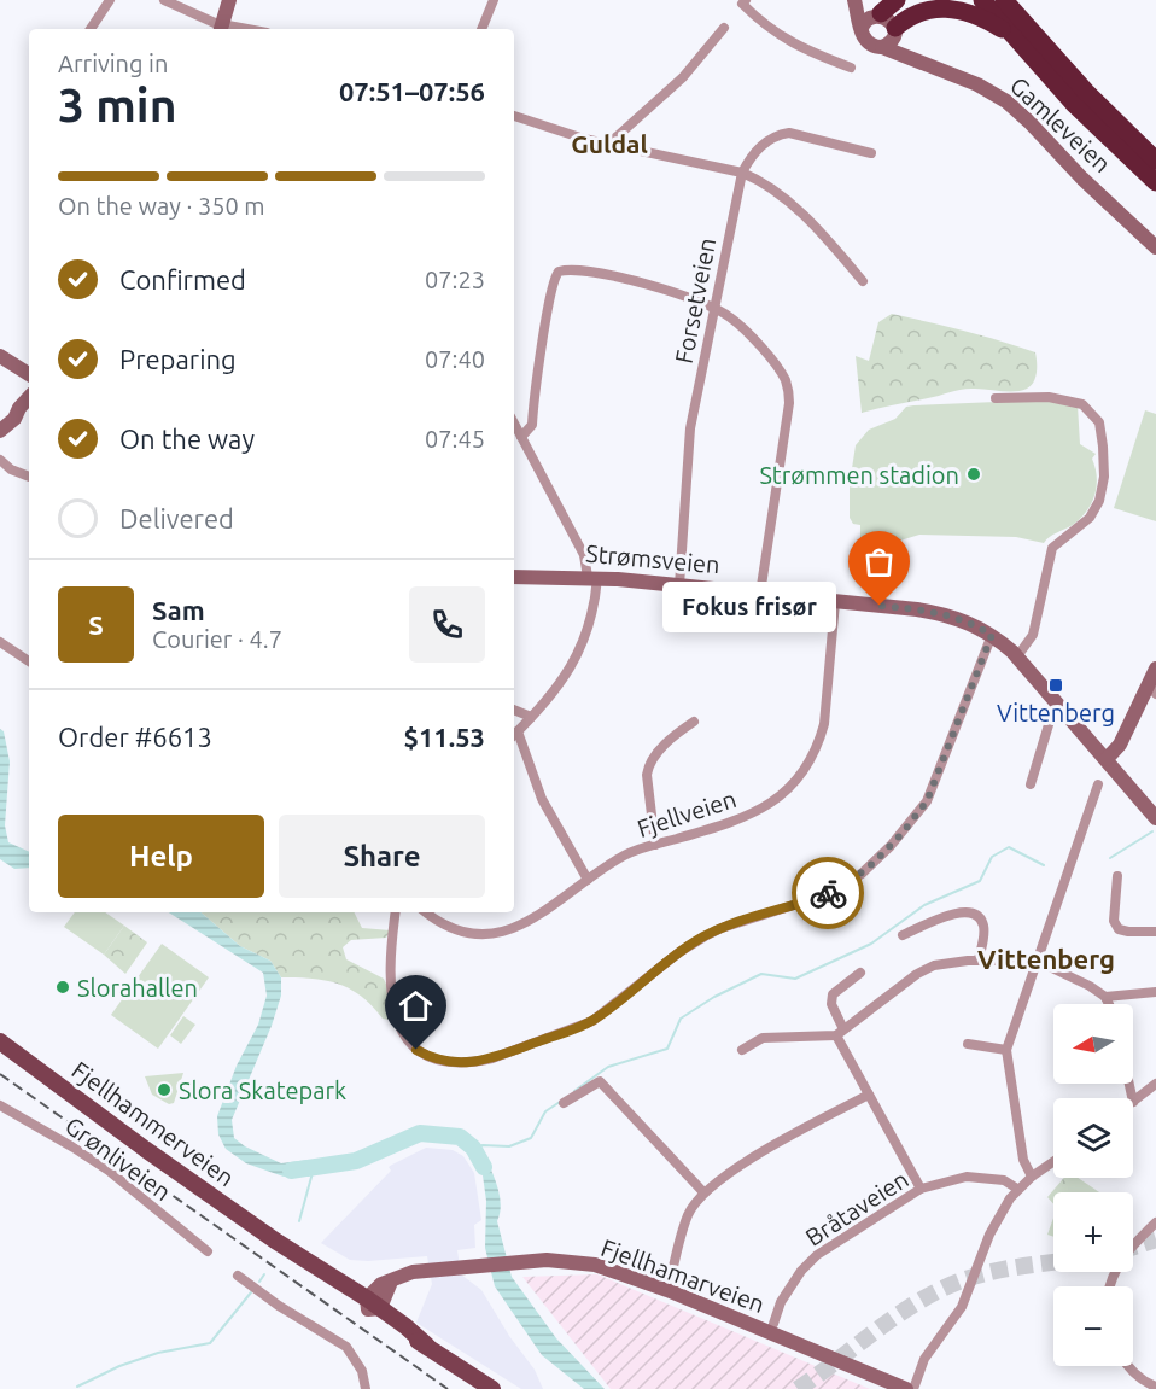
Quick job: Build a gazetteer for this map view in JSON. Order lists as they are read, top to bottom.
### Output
{
  "streets": {
    "main road": [
      "Gamleveien",
      "Strømsveien",
      "Fjellhammerveien",
      "Fjellhamarveien"
    ],
    "street": [
      "Forsetveien",
      "Fjellveien",
      "Grønliveien",
      "Bråtaveien"
    ]
  },
  "crossings": [
    ["Forsetveien", "Strømsveien"],
    ["Strømsveien", "Fjellveien"],
    ["Fjellhammerveien", "Fjellhamarveien"]
  ],
  "districts": ["Guldal", "Vittenberg"],
  "places": {
    "other": [
      "Strømmen stadion",
      "Fokus frisør",
      "Slorahallen",
      "Slora Skatepark"
    ],
    "transit": ["Vittenberg"]
  },
  "north": "left",
  "page": {
    "heading": ["3 min", "Arriving in", "07:51–07:56"],
    "panel": [
      "Sam",
      "Courier · 4.7",
      "Order #6613",
      "$11.53"
    ],
    "bar": "On the way · 350 m",
    "list": [
      ["Confirmed", "07:23"],
      ["Preparing", "07:40"],
      ["On the way", "07:45"],
      "Delivered"
    ],
    "bubble": "Fokus frisør",
    "round": "S",
    "buttons": ["Help", "Share"],
    "map_buttons": ["+", "−"]
  }
}
